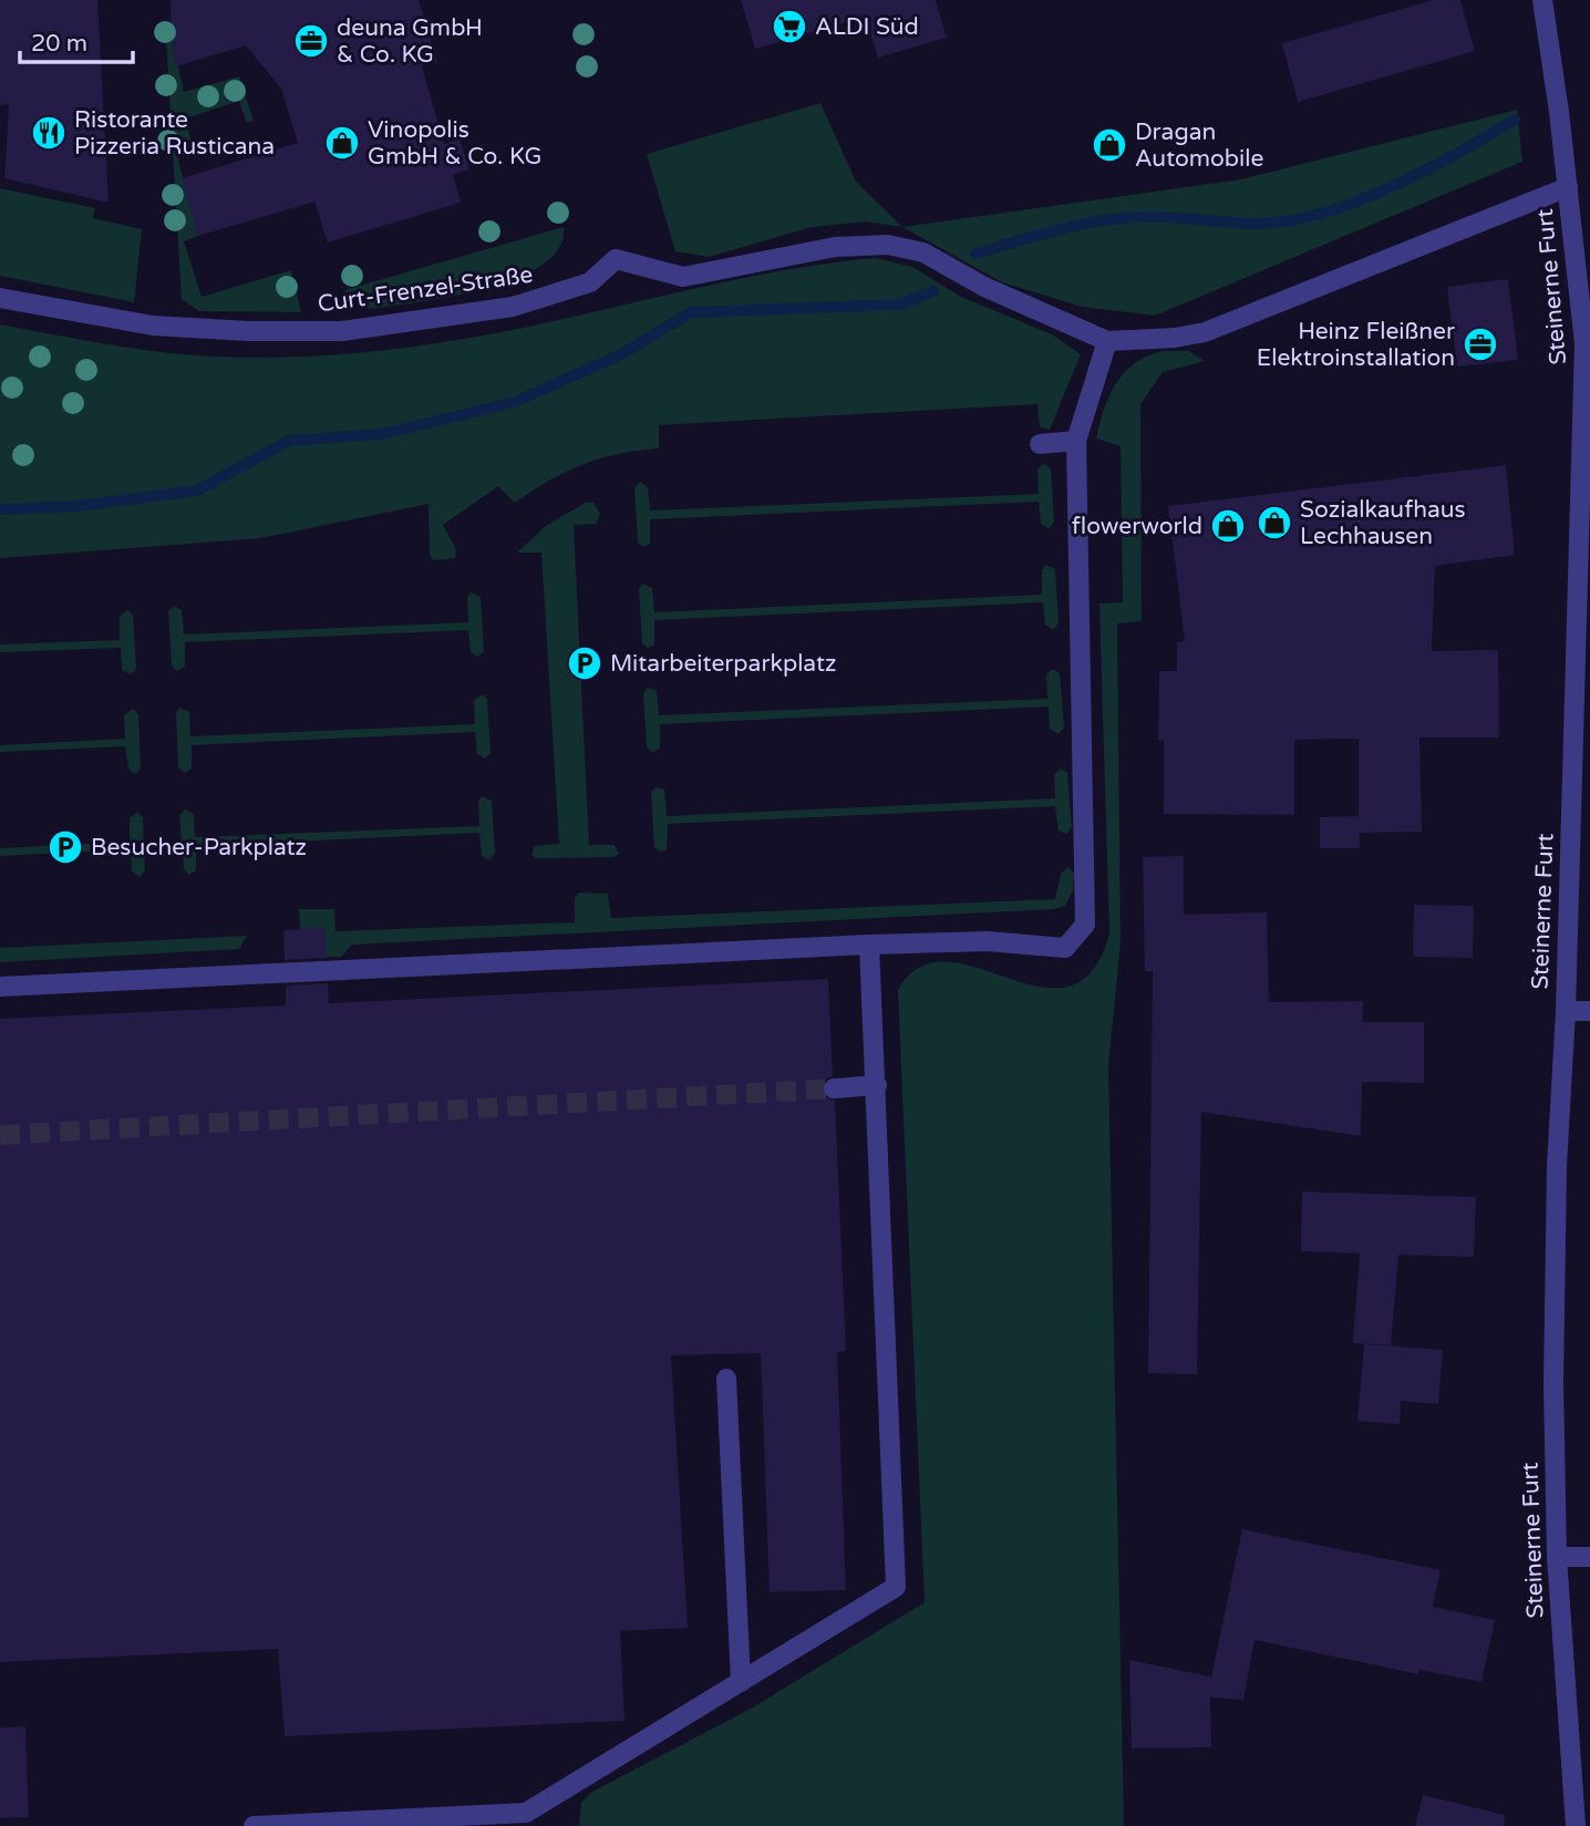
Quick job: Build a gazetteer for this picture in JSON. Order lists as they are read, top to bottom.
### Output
{
  "streets": {
    "street": ["Steinerne Furt", "Curt-Frenzel-Straße"]
  },
  "places": {
    "supermarket": ["ALDI Süd"],
    "office": ["deuna GmbH & Co. KG", "Heinz Fleißner Elektroinstallation"],
    "restaurant": ["Ristorante Pizzeria Rusticana"],
    "shop": [
      "Vinopolis GmbH & Co. KG",
      "Dragan Automobile",
      "Sozialkaufhaus Lechhausen",
      "flowerworld"
    ],
    "parking": ["Mitarbeiterparkplatz", "Besucher-Parkplatz"]
  },
  "scale_bar": "20 m"
}
